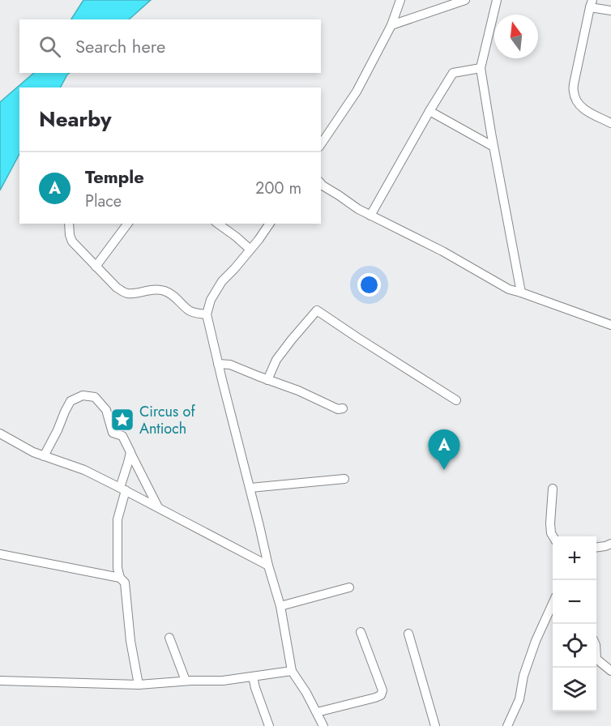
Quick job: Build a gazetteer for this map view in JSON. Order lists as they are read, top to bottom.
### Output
{
  "places": {
    "place": ["Circus of Antioch"]
  },
  "north": "top",
  "page": {
    "search": "Search here",
    "heading": "Nearby",
    "list": [
      {
        "mark": "A",
        "name": "Temple",
        "note": "Place",
        "value": "200 m"
      }
    ],
    "pins": "A",
    "map_buttons": ["+", "−"]
  }
}
